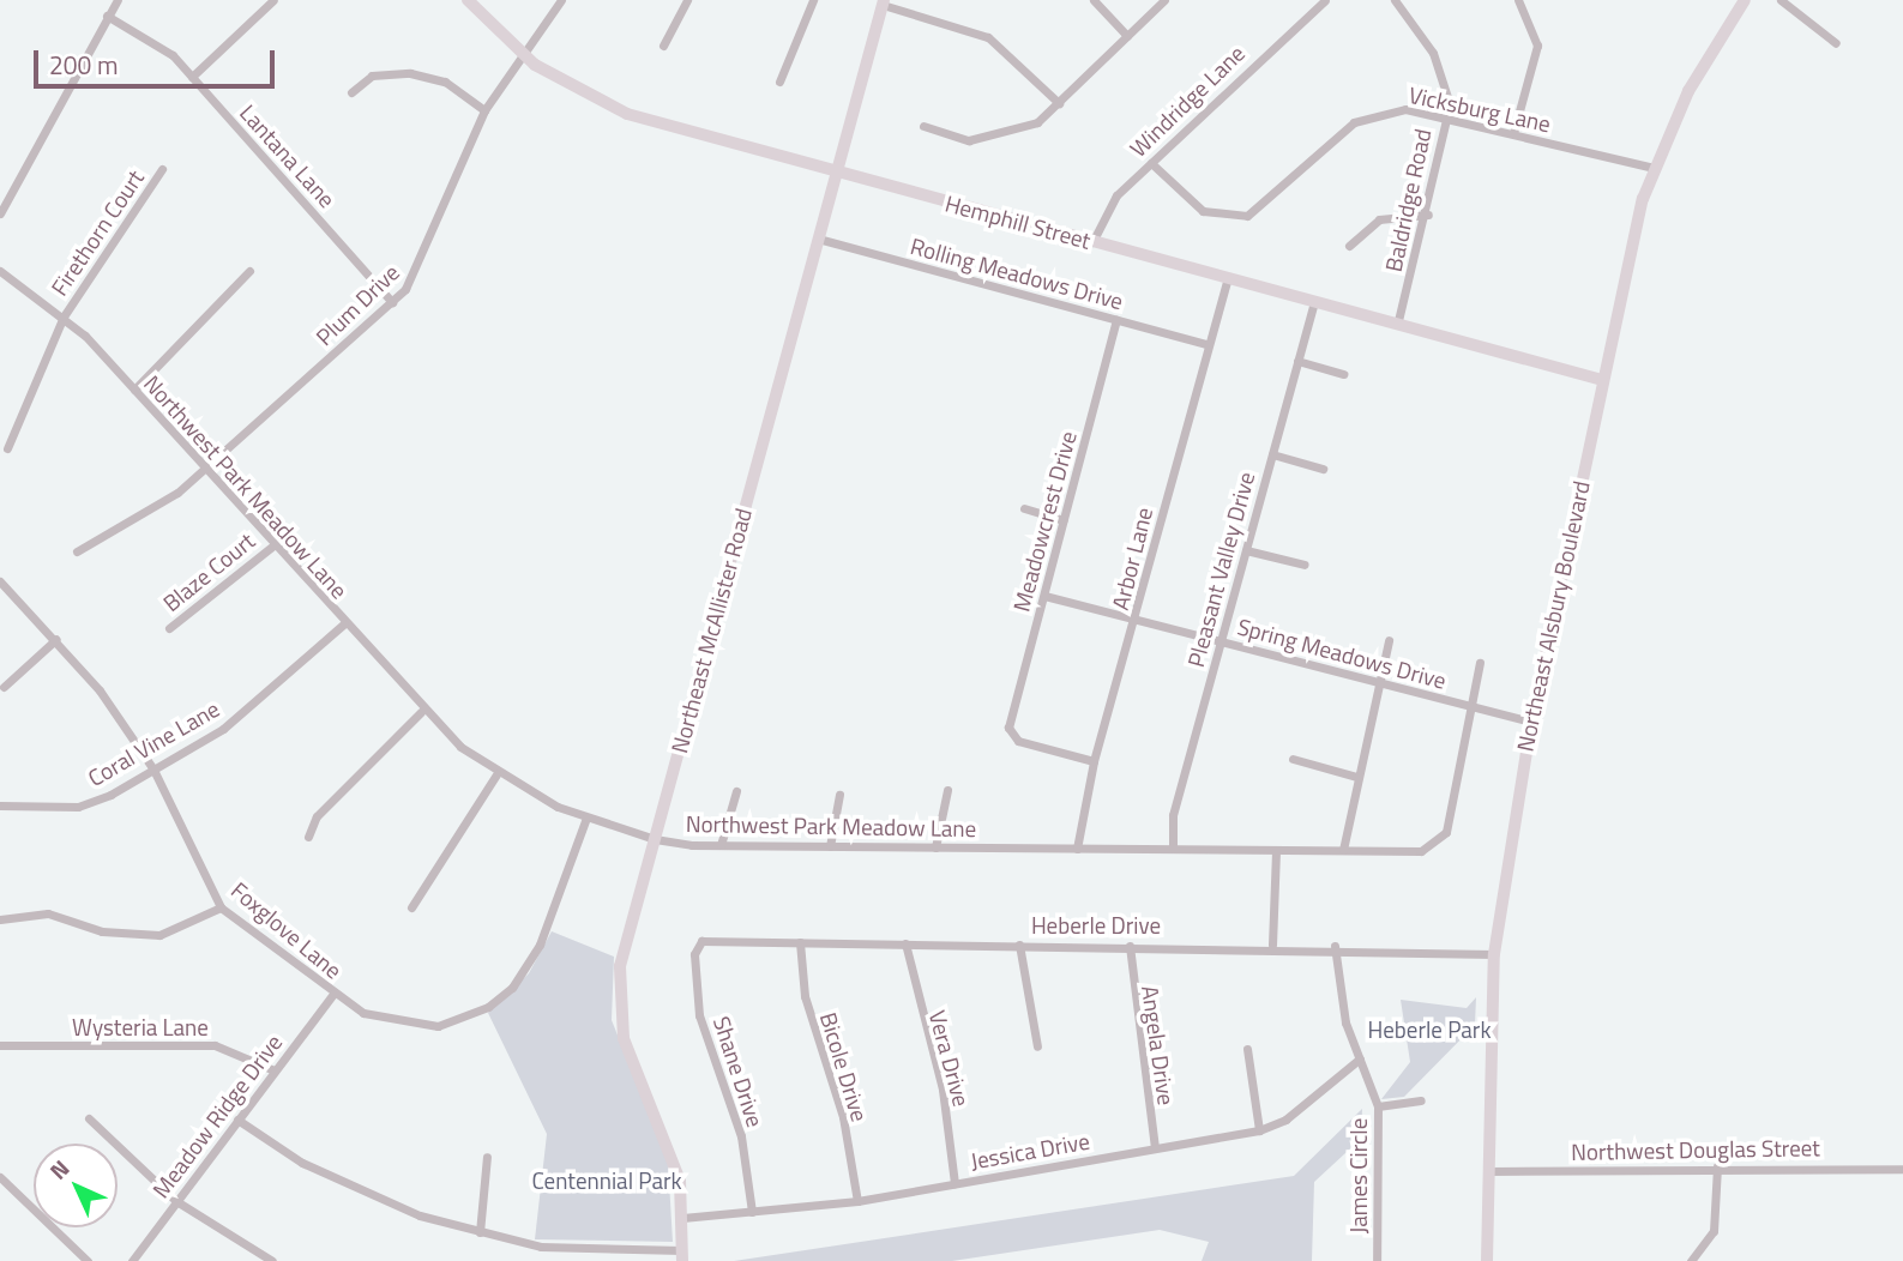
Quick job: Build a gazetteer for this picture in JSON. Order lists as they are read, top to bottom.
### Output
{
  "streets": {
    "street": [
      "Windridge Lane",
      "Vicksburg Lane",
      "Lantana Lane",
      "Baldridge Road",
      "Hemphill Street",
      "Firethorn Court",
      "Rolling Meadows Drive",
      "Plum Drive",
      "Northwest Park Meadow Lane",
      "Meadowcrest Drive",
      "Arbor Lane",
      "Pleasant Valley Drive",
      "Blaze Court",
      "Northeast Alsbury Boulevard",
      "Northeast McAllister Road",
      "Spring Meadows Drive",
      "Coral Vine Lane",
      "Heberle Drive",
      "Foxglove Lane",
      "Wysteria Lane",
      "Angela Drive",
      "Vera Drive",
      "Bicole Drive",
      "Shane Drive",
      "Meadow Ridge Drive",
      "Northwest Douglas Street",
      "Jessica Drive",
      "James Circle"
    ]
  },
  "crossings": [
    ["Windridge Lane", "Vicksburg Lane"],
    ["Windridge Lane", "Hemphill Street"],
    ["Vicksburg Lane", "Baldridge Road"],
    ["Vicksburg Lane", "Northeast Alsbury Boulevard"],
    ["Lantana Lane", "Plum Drive"],
    ["Baldridge Road", "Hemphill Street"],
    ["Hemphill Street", "Plum Drive"],
    ["Hemphill Street", "Arbor Lane"],
    ["Hemphill Street", "Pleasant Valley Drive"],
    ["Hemphill Street", "Northeast Alsbury Boulevard"],
    ["Hemphill Street", "Northeast McAllister Road"],
    ["Firethorn Court", "Northwest Park Meadow Lane"],
    ["Rolling Meadows Drive", "Meadowcrest Drive"],
    ["Rolling Meadows Drive", "Arbor Lane"],
    ["Rolling Meadows Drive", "Northeast McAllister Road"],
    ["Plum Drive", "Northwest Park Meadow Lane"],
    ["Northwest Park Meadow Lane", "Arbor Lane"],
    ["Northwest Park Meadow Lane", "Pleasant Valley Drive"],
    ["Northwest Park Meadow Lane", "Blaze Court"],
    ["Northwest Park Meadow Lane", "Northeast McAllister Road"],
    ["Northwest Park Meadow Lane", "Spring Meadows Drive"],
    ["Northwest Park Meadow Lane", "Coral Vine Lane"],
    ["Northwest Park Meadow Lane", "Foxglove Lane"],
    ["Meadowcrest Drive", "Arbor Lane"],
    ["Meadowcrest Drive", "Spring Meadows Drive"],
    ["Arbor Lane", "Spring Meadows Drive"],
    ["Pleasant Valley Drive", "Spring Meadows Drive"],
    ["Northeast Alsbury Boulevard", "Spring Meadows Drive"],
    ["Northeast Alsbury Boulevard", "Heberle Drive"],
    ["Northeast Alsbury Boulevard", "Northwest Douglas Street"],
    ["Northeast McAllister Road", "Jessica Drive"],
    ["Coral Vine Lane", "Foxglove Lane"],
    ["Heberle Drive", "Angela Drive"],
    ["Heberle Drive", "Vera Drive"],
    ["Heberle Drive", "Bicole Drive"],
    ["Heberle Drive", "Shane Drive"],
    ["Heberle Drive", "James Circle"],
    ["Foxglove Lane", "Meadow Ridge Drive"],
    ["Wysteria Lane", "Meadow Ridge Drive"],
    ["Angela Drive", "Jessica Drive"],
    ["Vera Drive", "Jessica Drive"],
    ["Bicole Drive", "Jessica Drive"],
    ["Shane Drive", "Jessica Drive"],
    ["Jessica Drive", "James Circle"]
  ],
  "parks": ["Heberle Park", "Centennial Park"],
  "scale_bar": "200 m",
  "north": "top left"
}
